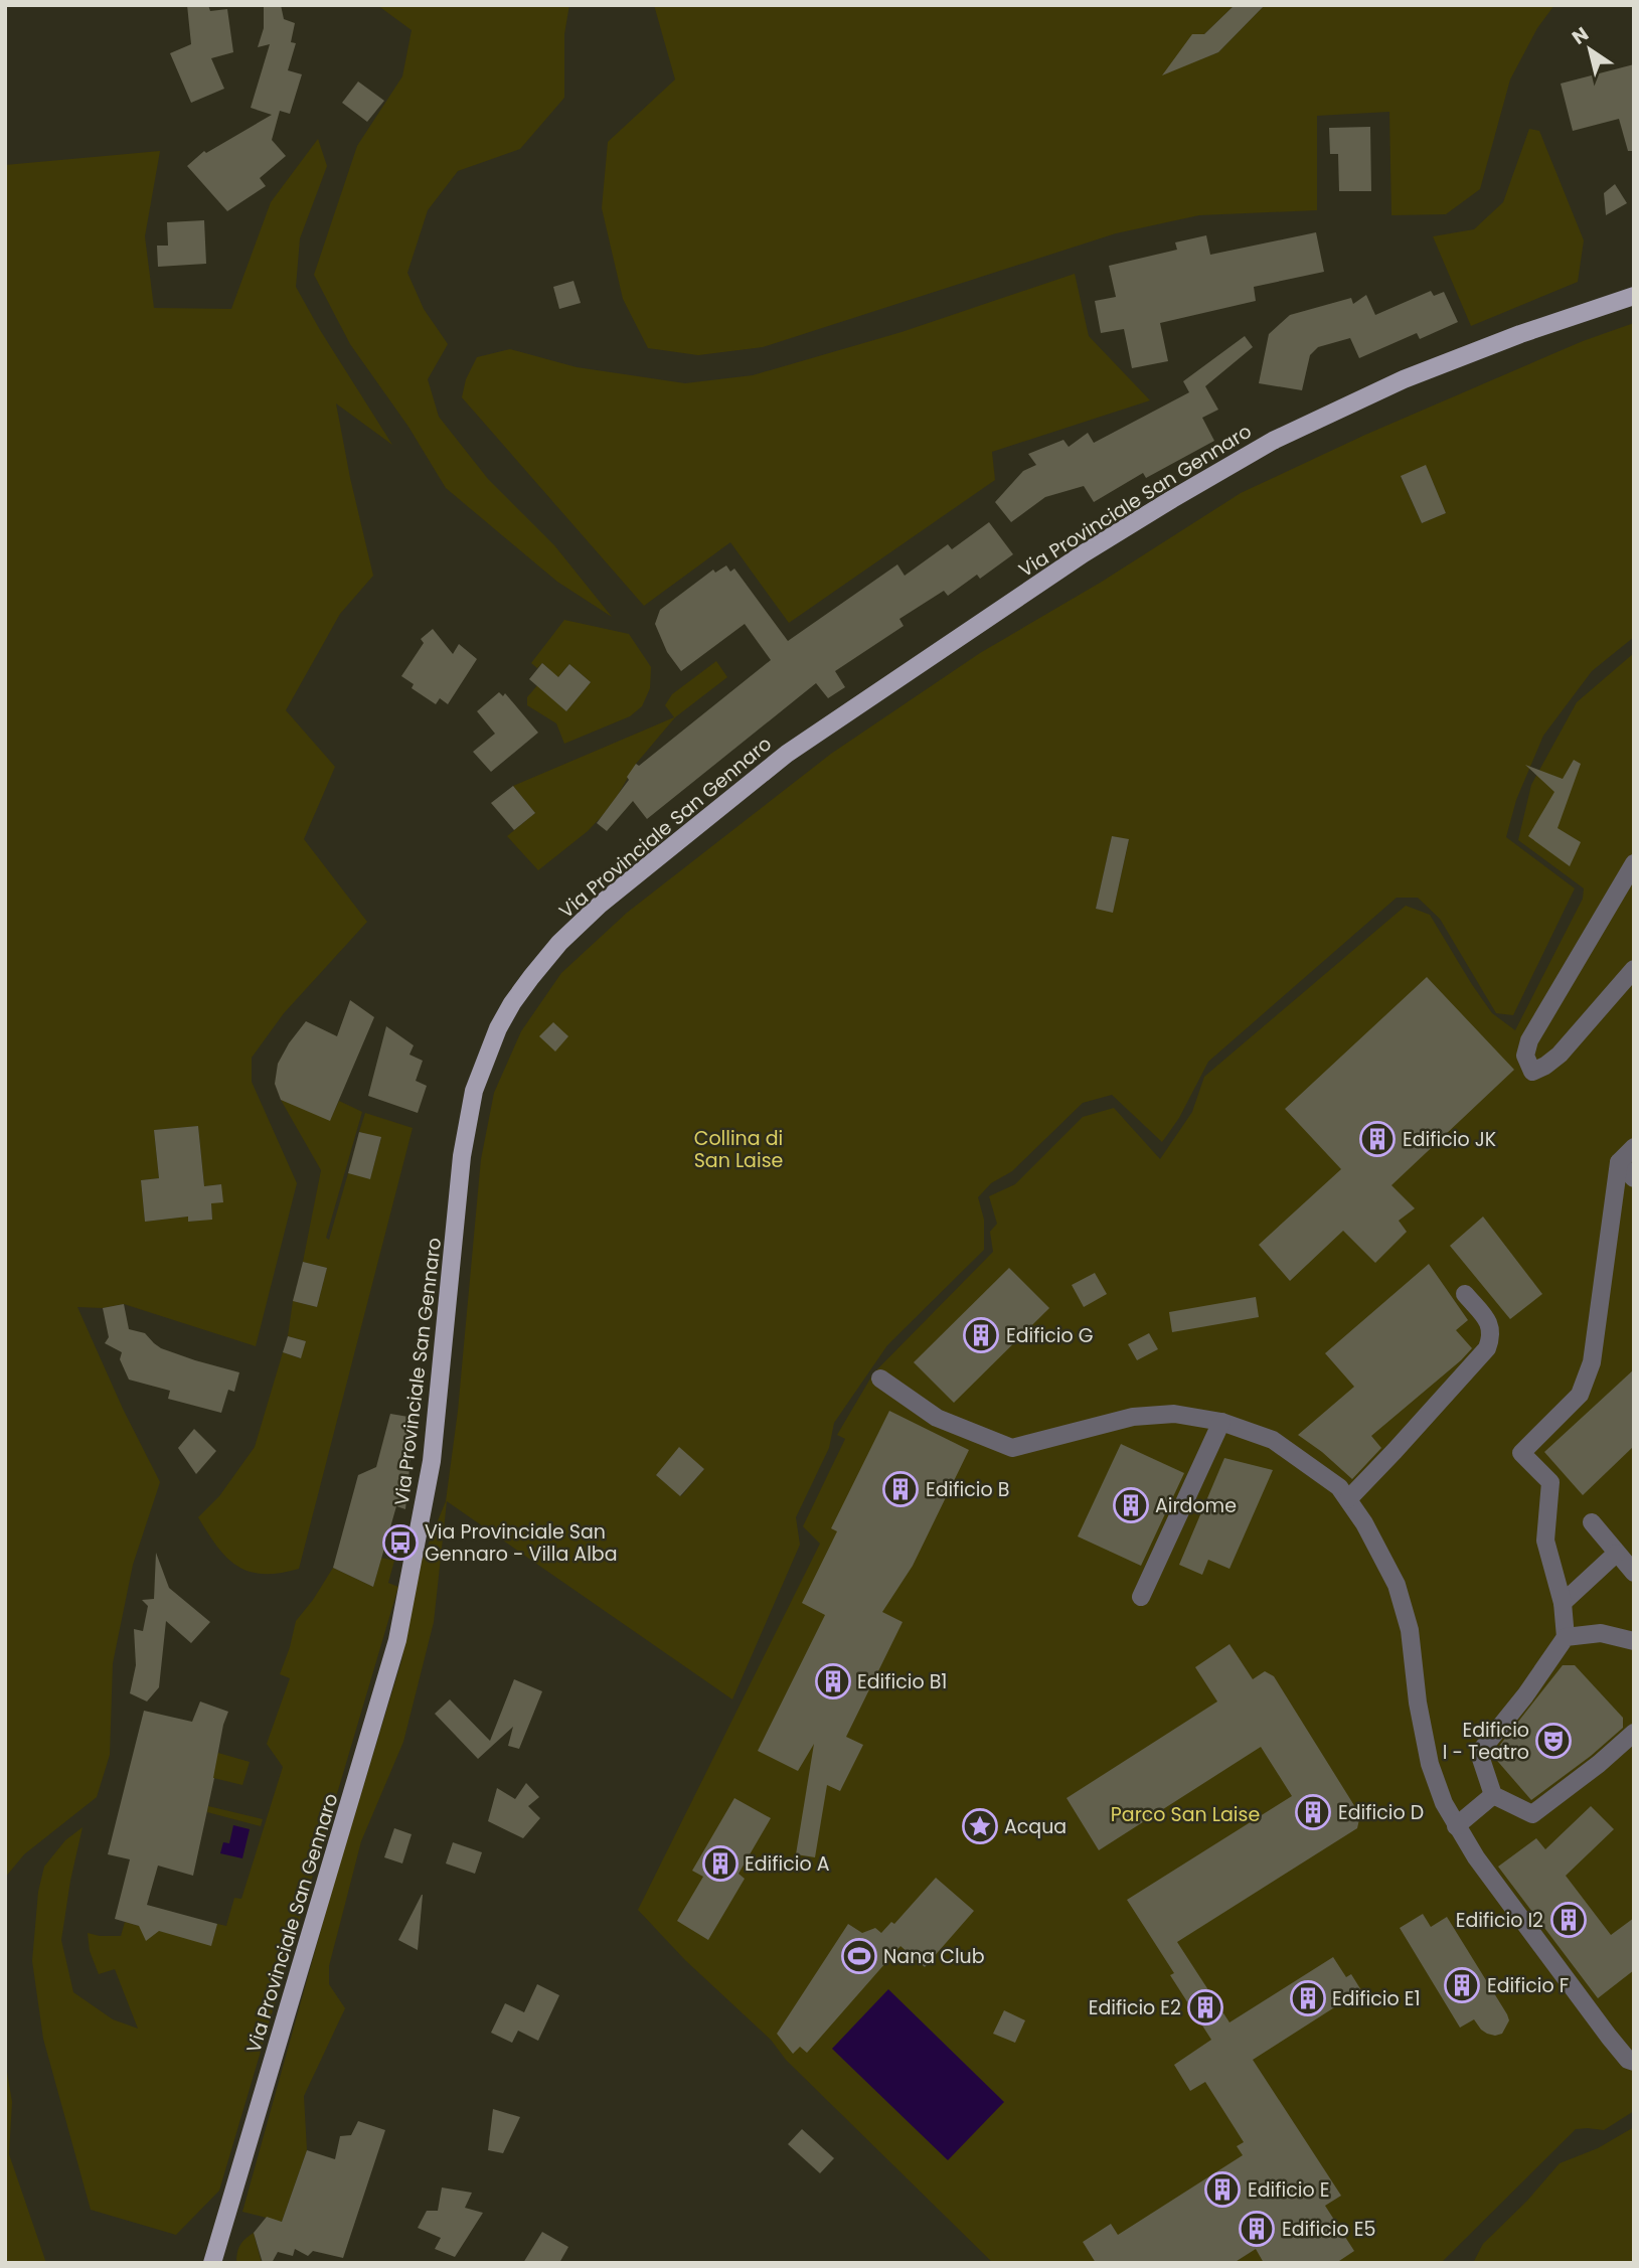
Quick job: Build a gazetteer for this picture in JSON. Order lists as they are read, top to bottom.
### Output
{
  "streets": {
    "main road": ["Via Provinciale San Gennaro"]
  },
  "parks": ["Collina di San Laise", "Parco San Laise"],
  "places": {
    "building": [
      "Edificio JK",
      "Edificio G",
      "Edificio B",
      "Airdome",
      "Edificio B1",
      "Edificio D",
      "Edificio A",
      "Edificio I2",
      "Edificio F",
      "Edificio E1",
      "Edificio E2",
      "Edificio E",
      "Edificio E5"
    ],
    "bus stop": ["Via Provinciale San Gennaro - Villa Alba"],
    "theatre": ["Edificio I - Teatro"],
    "place": ["Acqua"],
    "sports": ["Nana Club"]
  },
  "north": "top left"
}
